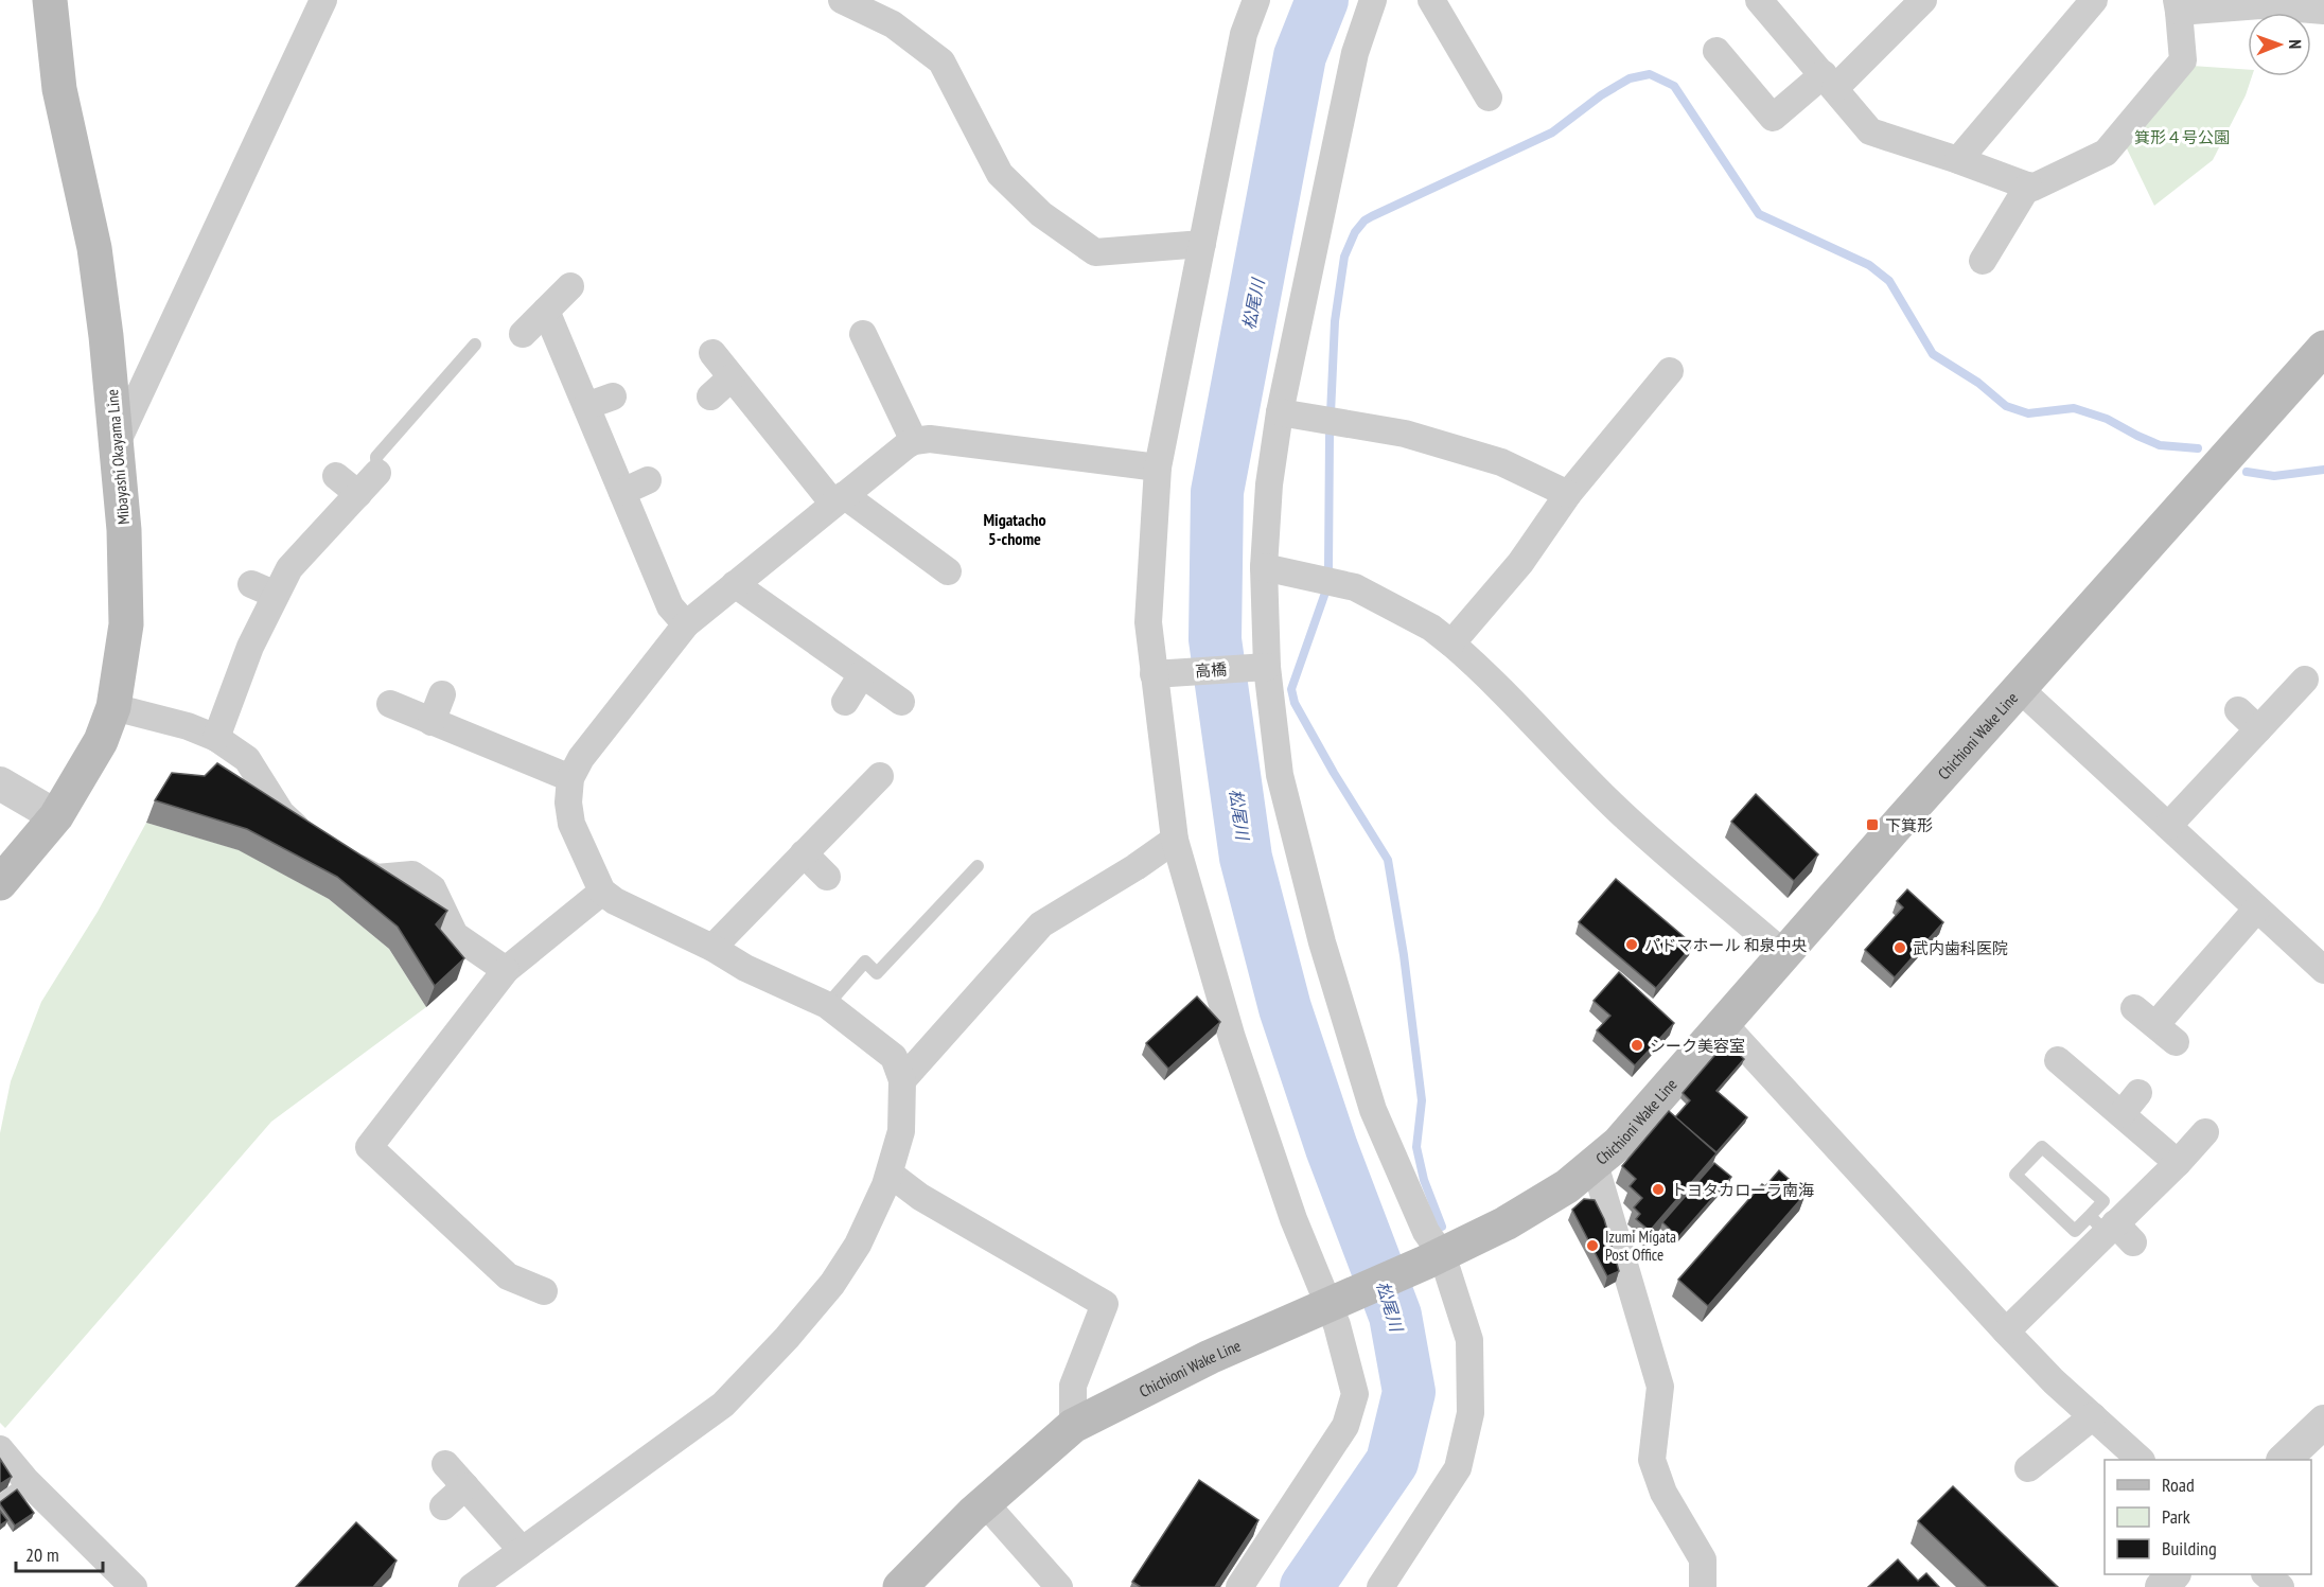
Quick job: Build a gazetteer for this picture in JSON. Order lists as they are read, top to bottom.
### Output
{
  "streets": {
    "main road": ["Mibayashi Okayama Line", "Chichioni Wake Line"],
    "street": ["高橋"]
  },
  "districts": ["Migatacho 5-chome"],
  "water": ["松尾川"],
  "parks": ["箕形４号公園"],
  "places": {
    "transit": ["下箕形"],
    "other": [
      "パドマホール 和泉中央",
      "武内歯科医院",
      "シーク美容室",
      "トヨタカローラ南海",
      "Izumi Migata Post Office"
    ]
  },
  "legend": ["Road", "Park", "Building"],
  "scale_bar": "20 m",
  "north": "right"
}
